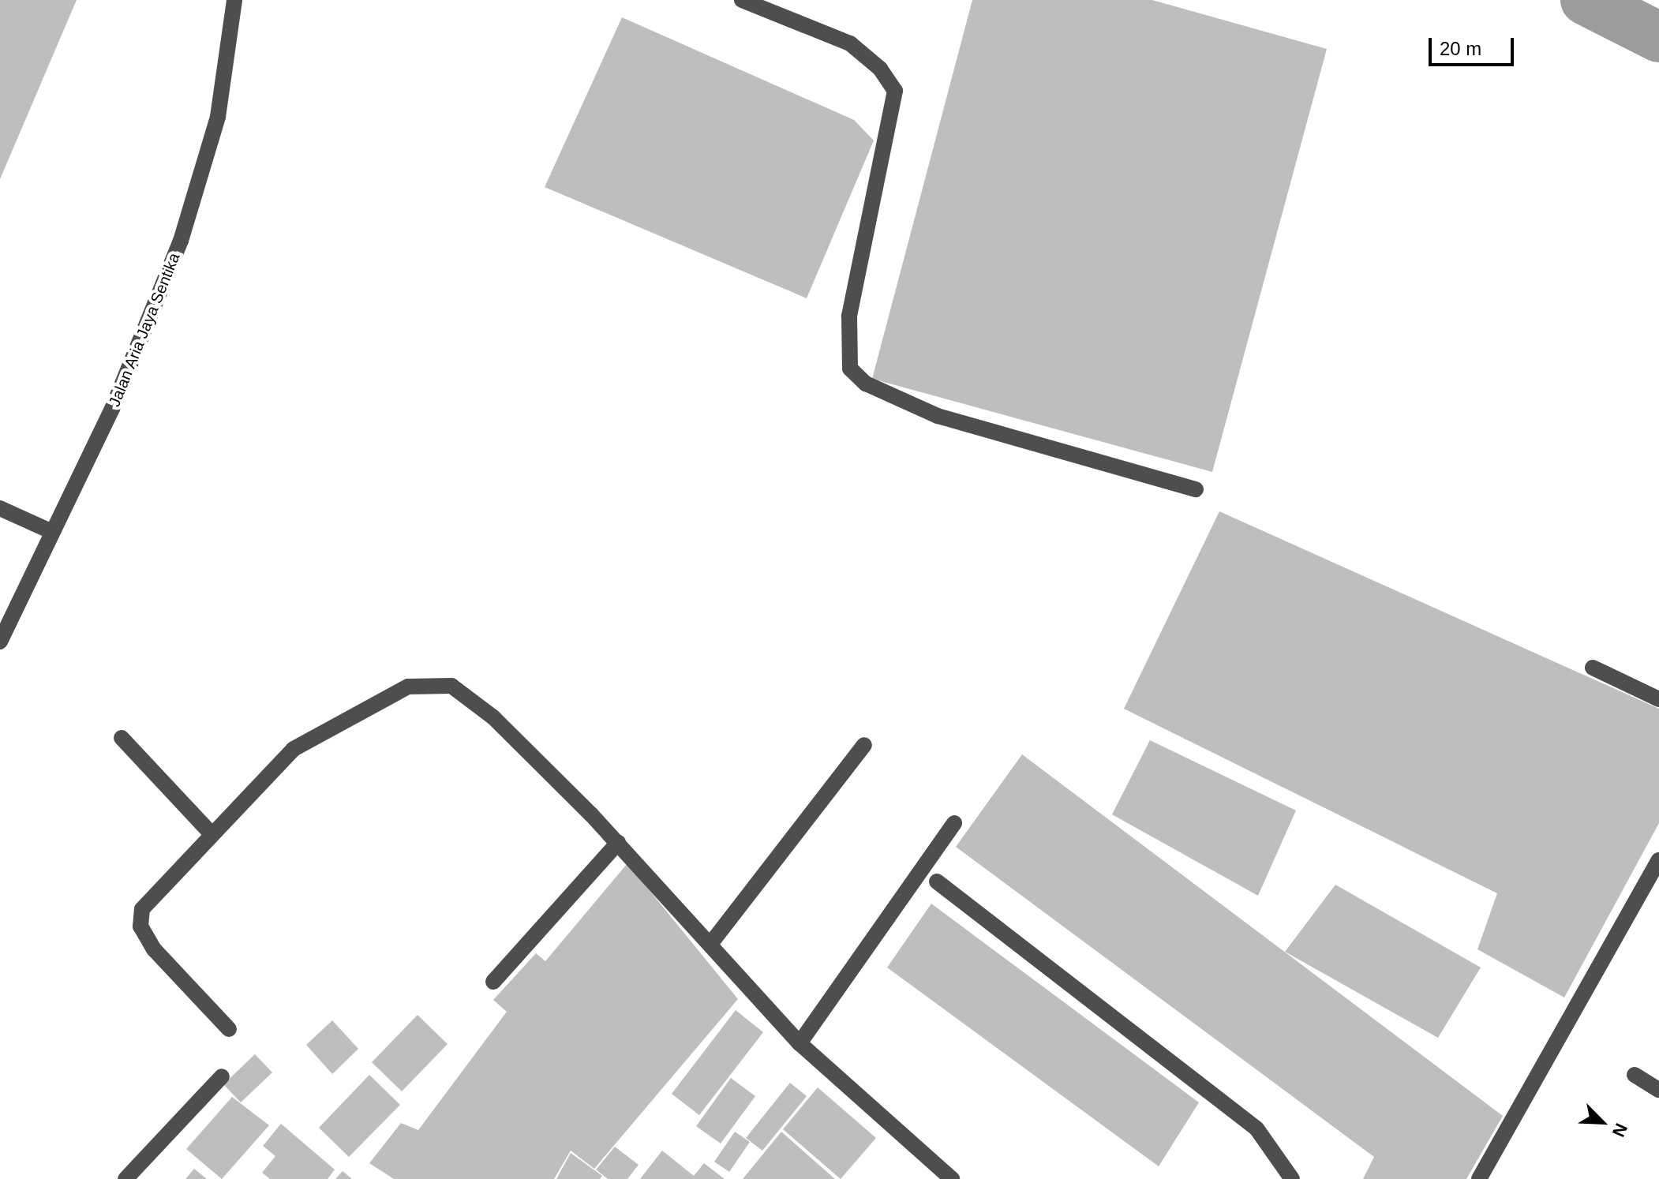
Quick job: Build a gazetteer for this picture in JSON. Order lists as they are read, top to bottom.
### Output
{
  "streets": {
    "street": ["Jalan Aria Jaya Sentika"]
  },
  "scale_bar": "20 m",
  "north": "bottom right"
}
